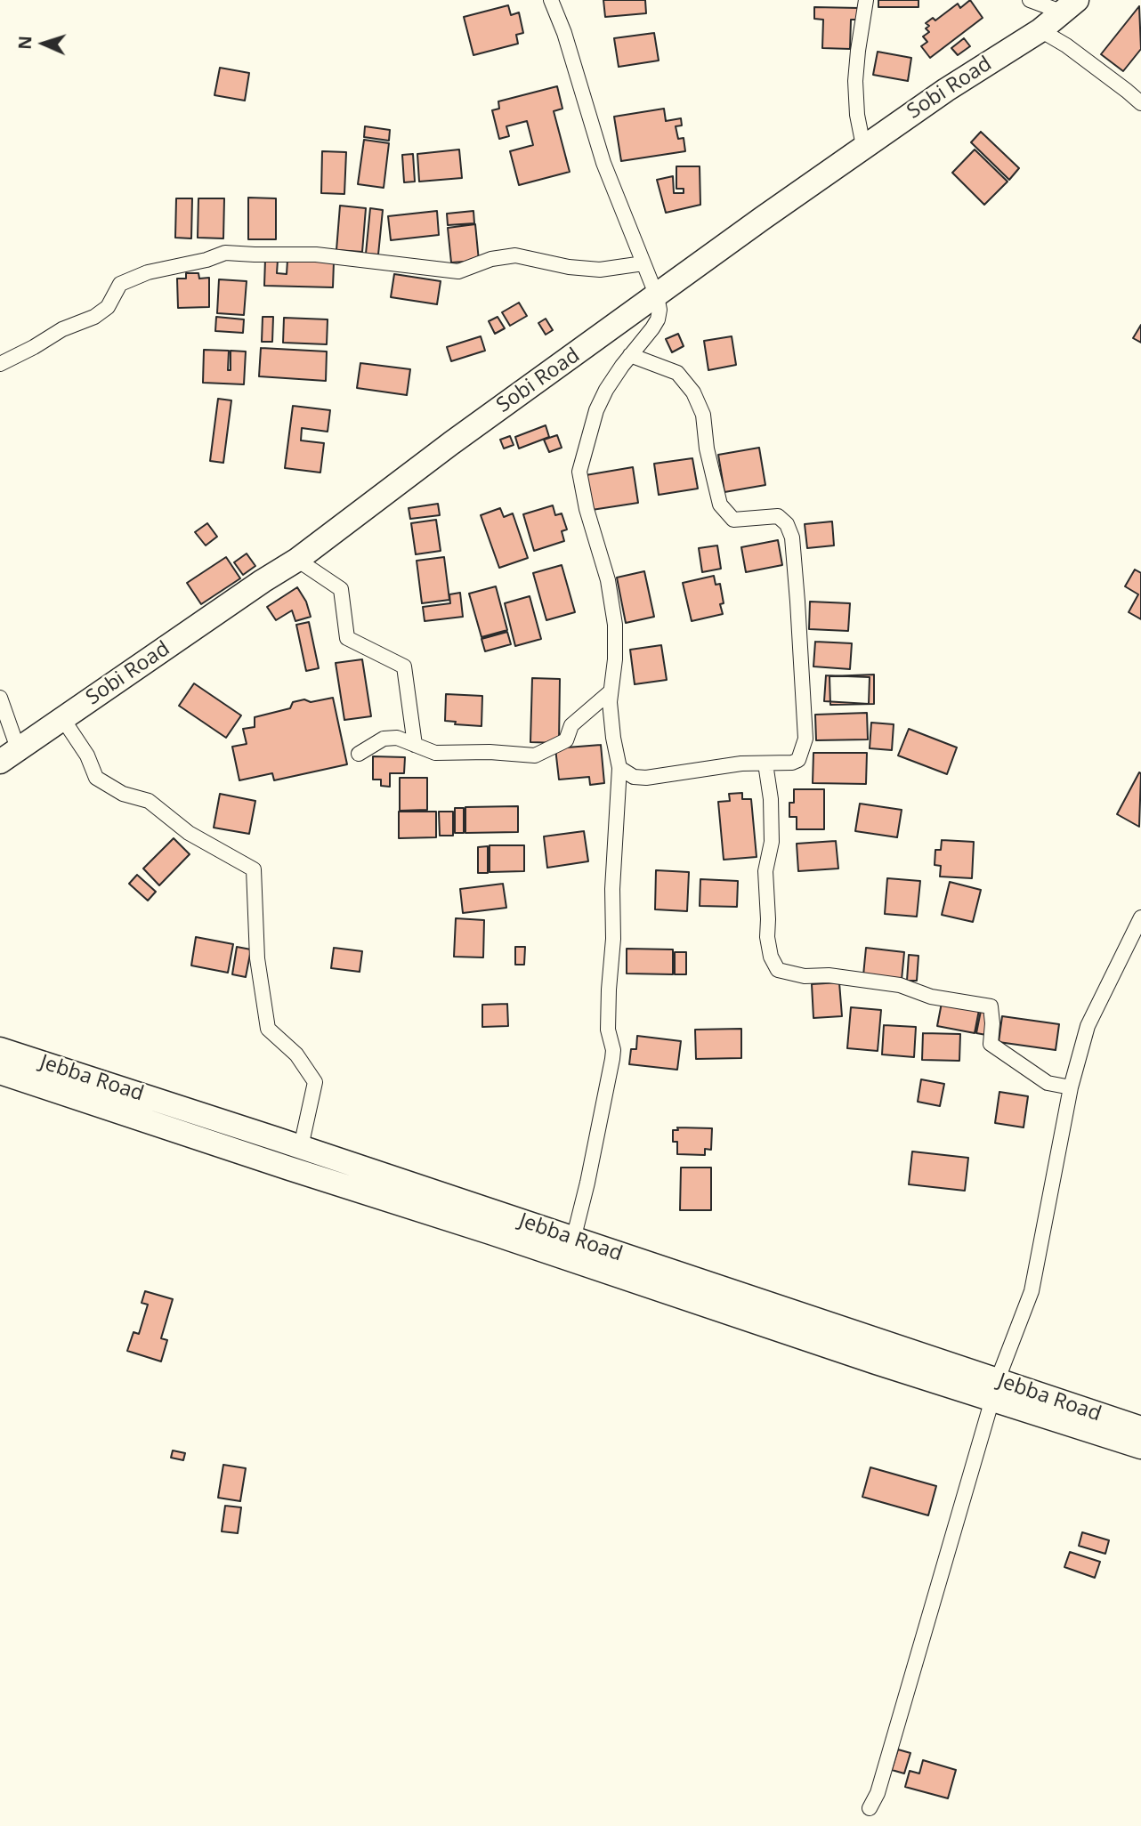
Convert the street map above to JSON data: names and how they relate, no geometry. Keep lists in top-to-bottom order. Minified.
{"streets":{"highway":["Sobi Road","Jebba Road"]},"north":"left"}
